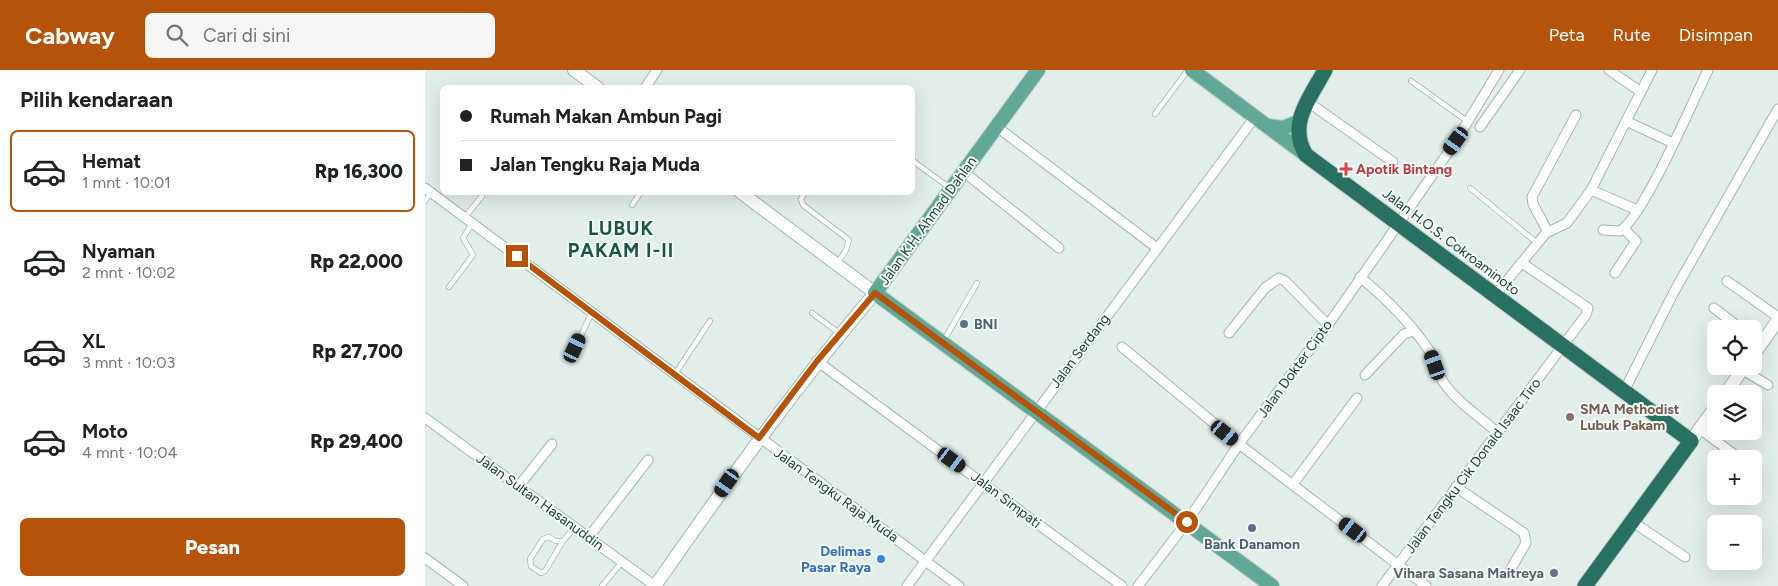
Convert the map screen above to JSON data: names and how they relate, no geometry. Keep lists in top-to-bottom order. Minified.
{"streets":{"highway":["Jalan H.O.S. Cokroaminoto"],"main road":["Jalan K.H. Ahmad Dahlan"],"street":["Jalan Serdang","Jalan Dokter Cipto","Jalan Tengku Cik Donald Isaac Tiro","Jalan Tengku Raja Muda","Jalan Simpati","Jalan Sultan Hasanuddin"]},"crossings":[["Jalan K.H. Ahmad Dahlan","Jalan Tengku Raja Muda"],["Jalan K.H. Ahmad Dahlan","Jalan Simpati"],["Jalan K.H. Ahmad Dahlan","Jalan Sultan Hasanuddin"],["Jalan H.O.S. Cokroaminoto","Jalan Serdang"],["Jalan H.O.S. Cokroaminoto","Jalan Dokter Cipto"],["Jalan H.O.S. Cokroaminoto","Jalan Tengku Cik Donald Isaac Tiro"],["Jalan Serdang","Jalan Tengku Raja Muda"],["Jalan Serdang","Jalan Simpati"]],"districts":["LUBUK PAKAM I-II"],"places":{"health":["Apotik Bintang"],"other":["BNI","SMA Methodist Lubuk Pakam","Bank Danamon","Delimas Pasar Raya","Vihara Sasana Maitreya"]},"page":{"header":"Cabway","search":"Cari di sini","nav":["Peta","Rute","Disimpan"],"heading":"Pilih kendaraan","banner":["Rumah Makan Ambun Pagi","Jalan Tengku Raja Muda"],"list":[{"name":"Hemat","note":"1 mnt · 10:01","value":"Rp 16,300"},{"name":"Nyaman","note":"2 mnt · 10:02","value":"Rp 22,000"},{"name":"XL","note":"3 mnt · 10:03","value":"Rp 27,700"},{"name":"Moto","note":"4 mnt · 10:04","value":"Rp 29,400"}],"map_buttons":["+","−"],"buttons":"Pesan"}}
